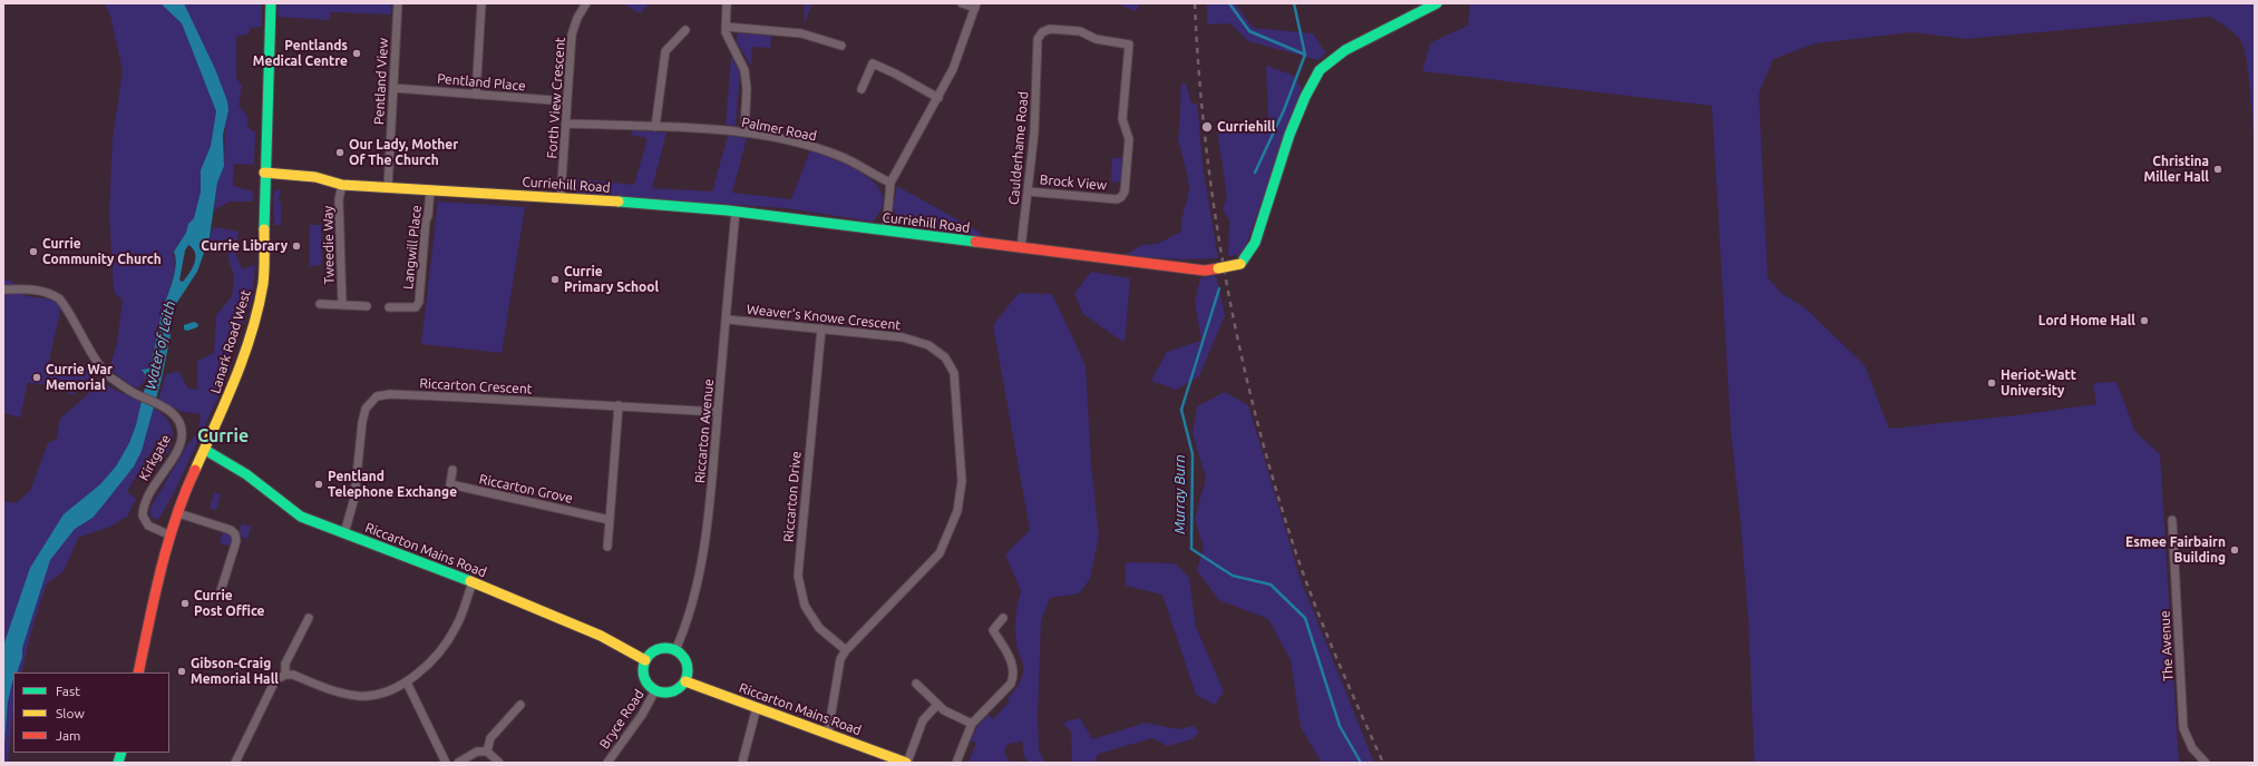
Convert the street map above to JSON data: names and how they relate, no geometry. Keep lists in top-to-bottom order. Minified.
{"streets":{"street":["Pentland View","Pentland Place","Forth View Crescent","Palmer Road","Caulderhame Road","Brock View","Curriehill Road","Tweedie Way","Langwill Place","Weaver's Knowe Crescent","Lanark Road West","Riccarton Crescent","Riccarton Avenue","Kirkgate","Riccarton Grove","Riccarton Drive","Riccarton Mains Road","The Avenue","Bryce Road"]},"crossings":[["Pentland View","Pentland Place"],["Pentland View","Curriehill Road"],["Pentland Place","Forth View Crescent"],["Forth View Crescent","Palmer Road"],["Forth View Crescent","Curriehill Road"],["Caulderhame Road","Brock View"],["Caulderhame Road","Curriehill Road"],["Curriehill Road","Tweedie Way"],["Curriehill Road","Langwill Place"],["Curriehill Road","Lanark Road West"],["Curriehill Road","Riccarton Avenue"],["Weaver's Knowe Crescent","Riccarton Avenue"],["Weaver's Knowe Crescent","Riccarton Drive"],["Weaver's Knowe Crescent","Riccarton Mains Road"],["Lanark Road West","Kirkgate"],["Lanark Road West","Riccarton Mains Road"],["Riccarton Crescent","Riccarton Avenue"],["Riccarton Crescent","Riccarton Mains Road"],["Riccarton Avenue","Riccarton Mains Road"],["Riccarton Avenue","Bryce Road"],["Riccarton Mains Road","Bryce Road"]],"districts":["Currie"],"water":["Water of Leith","Murray Burn"],"places":["Pentlands Medical Centre","Curriehill","Our Lady, Mother Of The Church","Christina Miller Hall","Currie Library","Currie Community Church","Currie Primary School","Lord Home Hall","Currie War Memorial","Heriot-Watt University","Pentland Telephone Exchange","Esmee Fairbairn Building","Currie Post Office","Gibson-Craig Memorial Hall"],"legend":["Fast","Slow","Jam"]}
